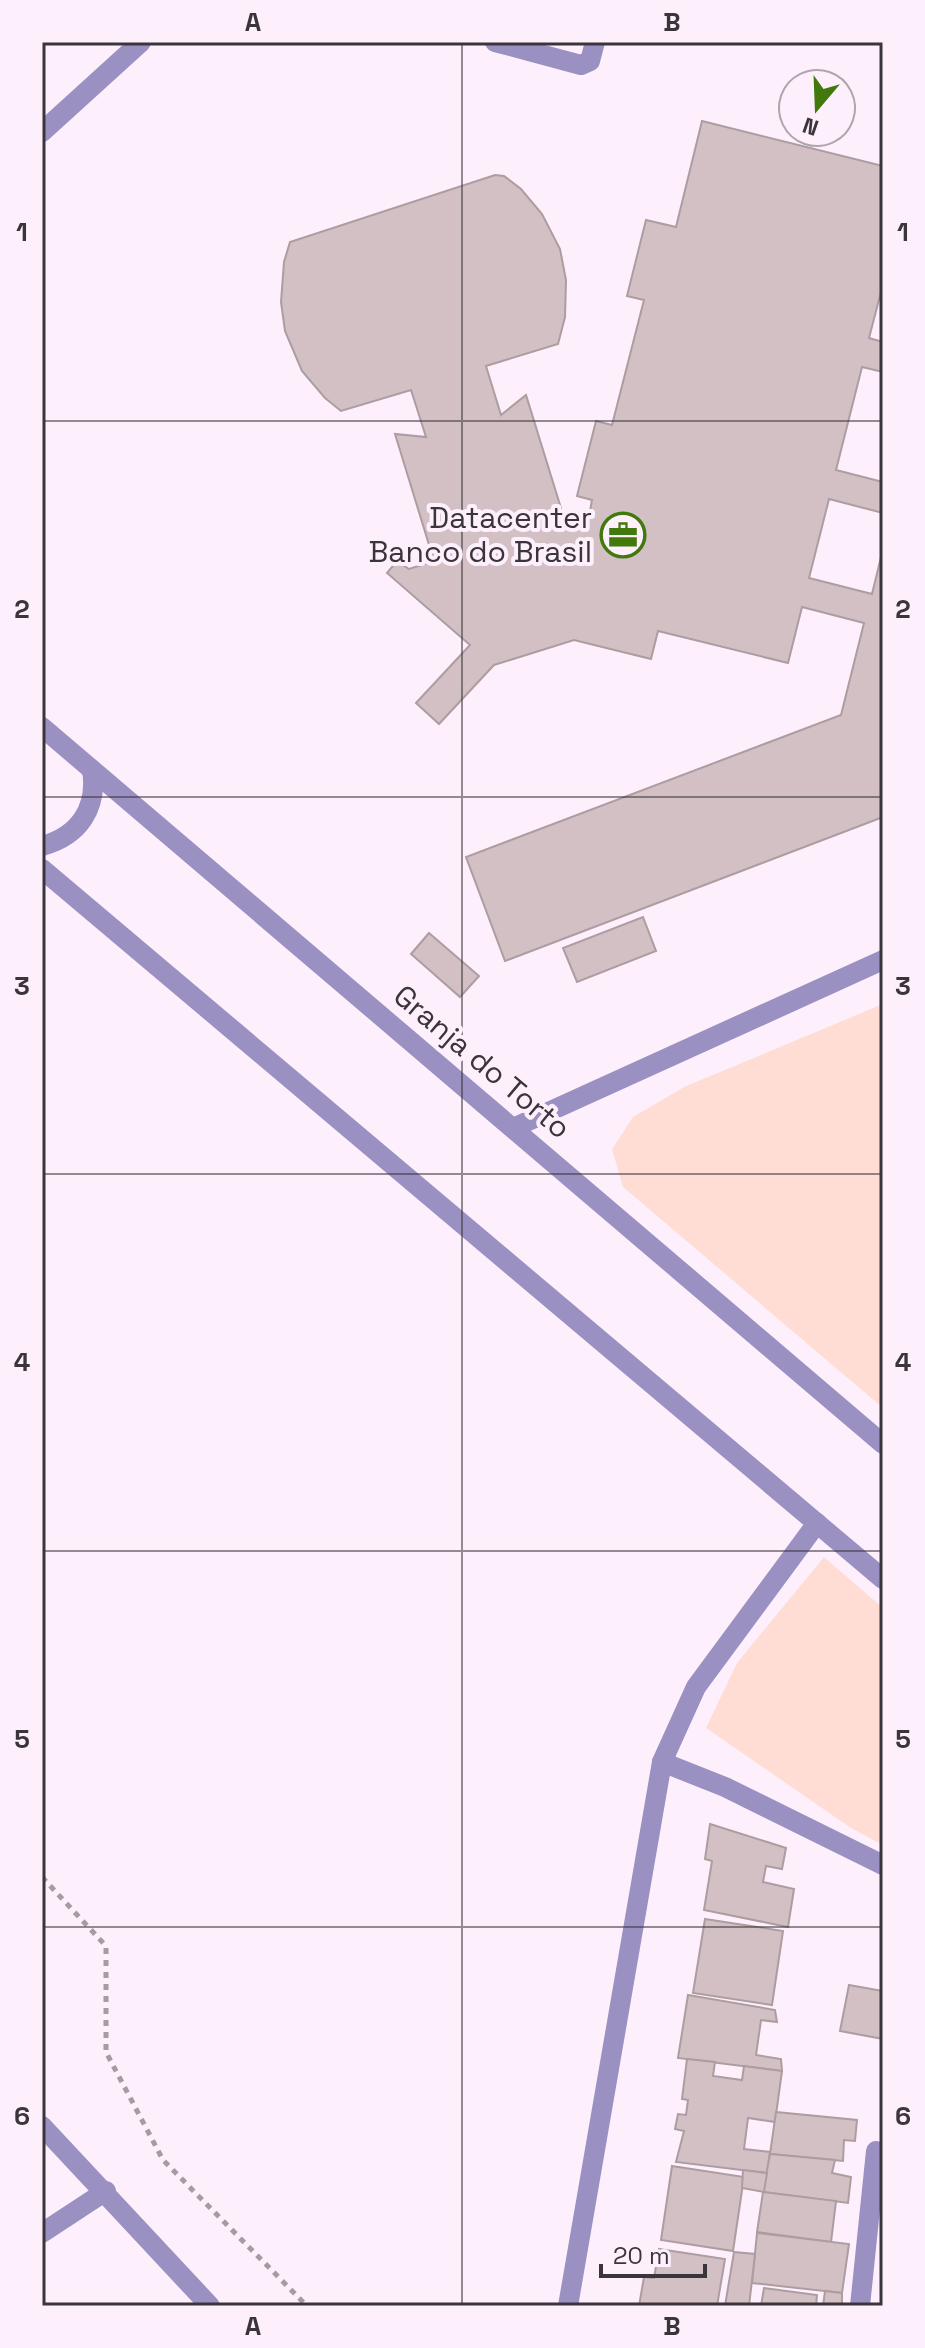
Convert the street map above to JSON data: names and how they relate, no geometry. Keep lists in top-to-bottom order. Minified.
{"streets":{"street":["Granja do Torto"]},"places":{"office":["Datacenter Banco do Brasil"]},"scale_bar":"20 m","north":"bottom","grid":{"columns":["A","B"],"rows":["1","2","3","4","5","6"]}}
